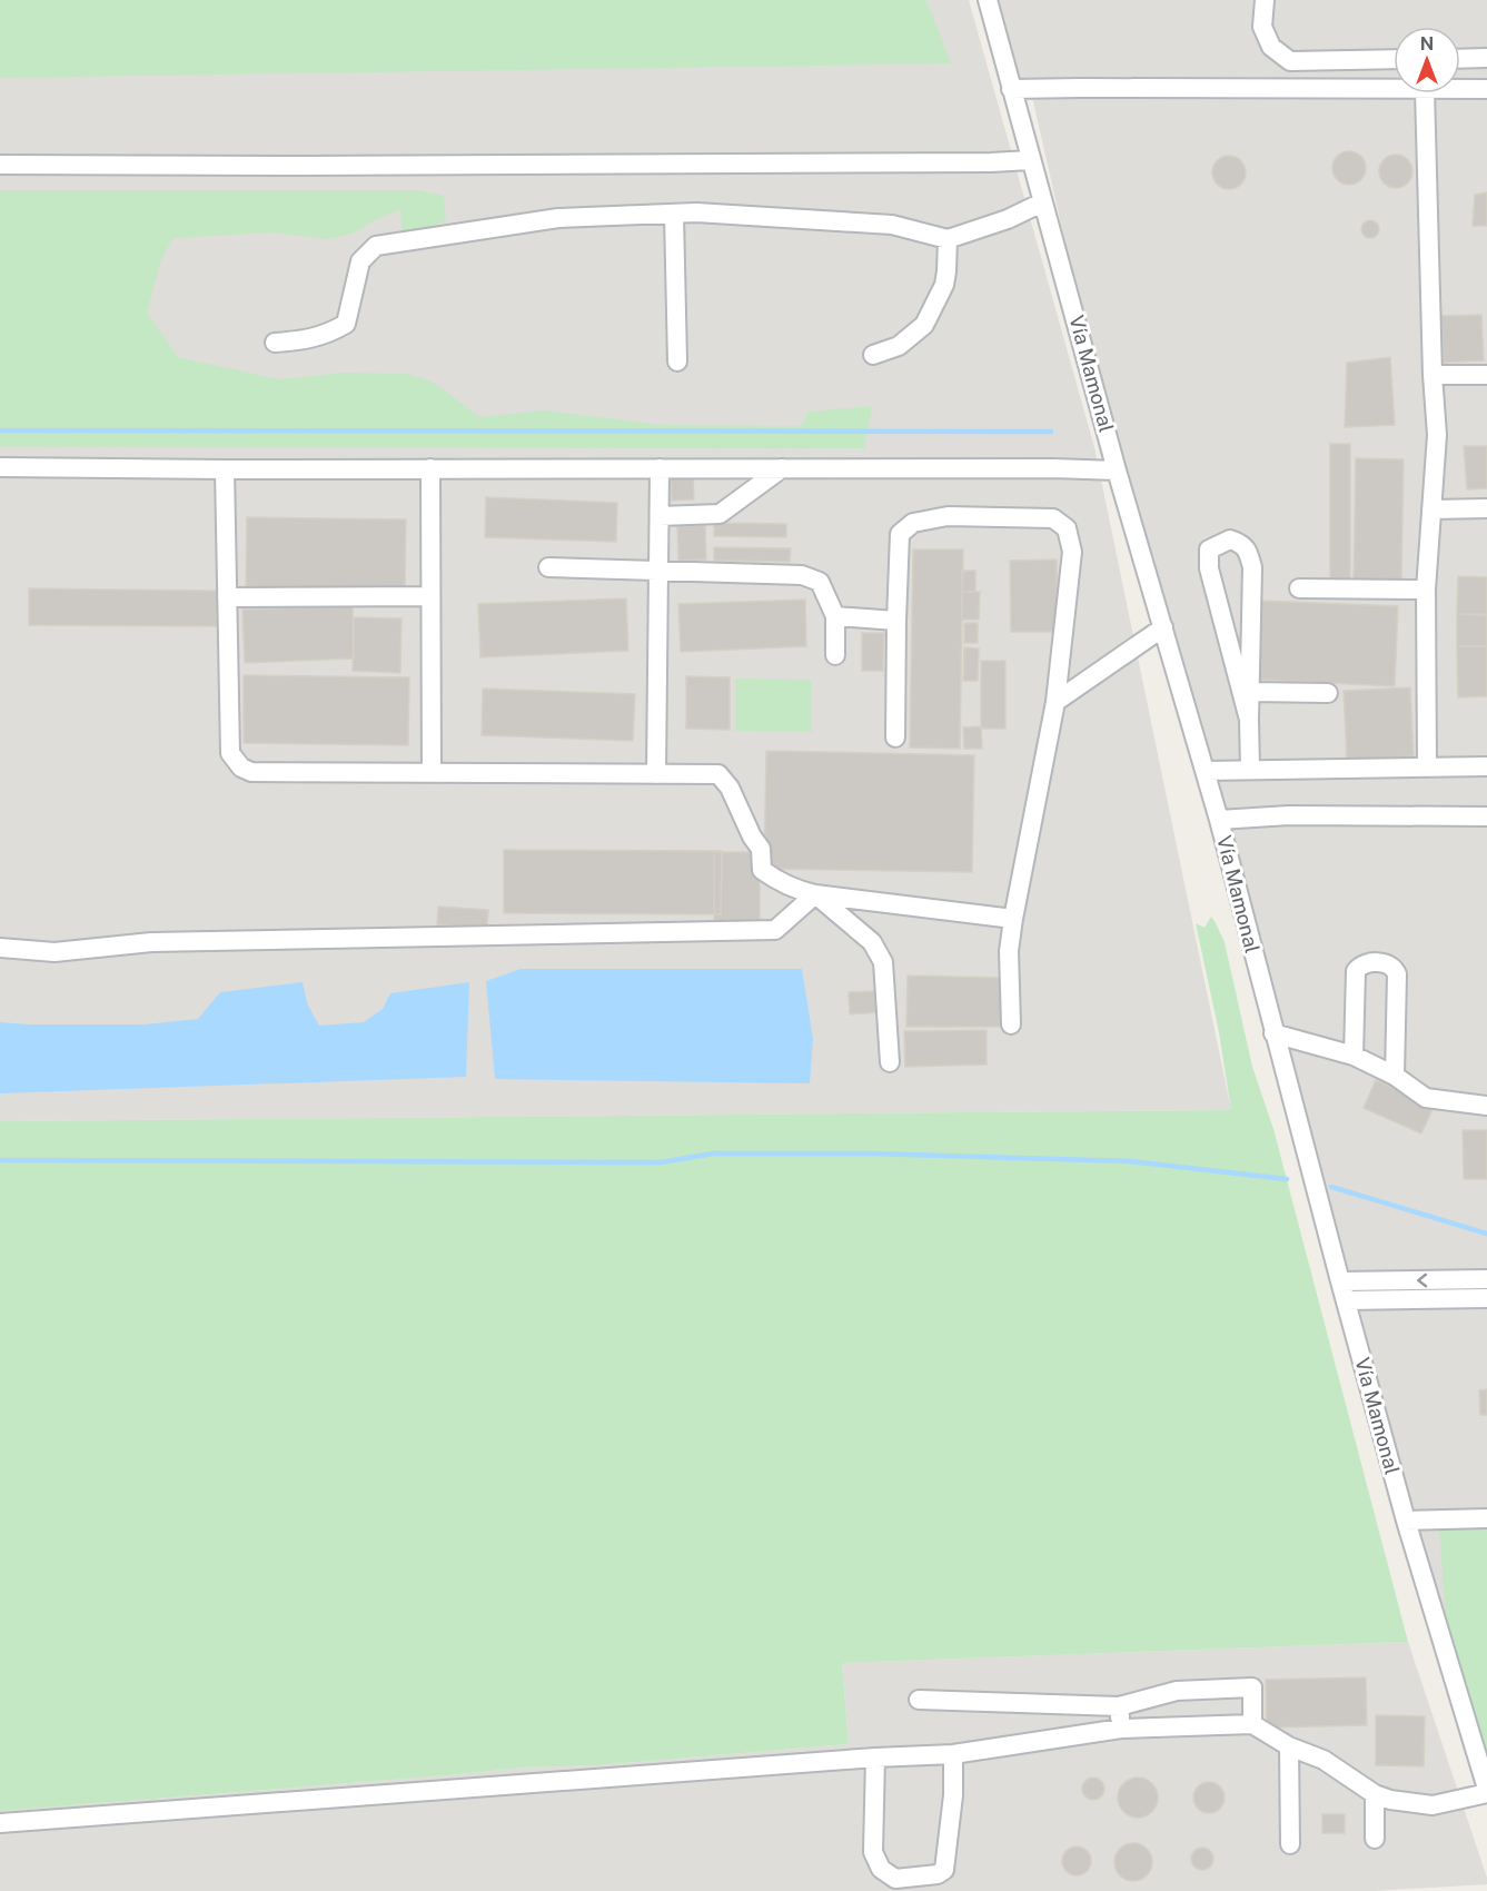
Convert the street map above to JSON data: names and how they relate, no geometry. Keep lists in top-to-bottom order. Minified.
{"streets":{"street":["Vía Mamonal"]},"north":"top"}
